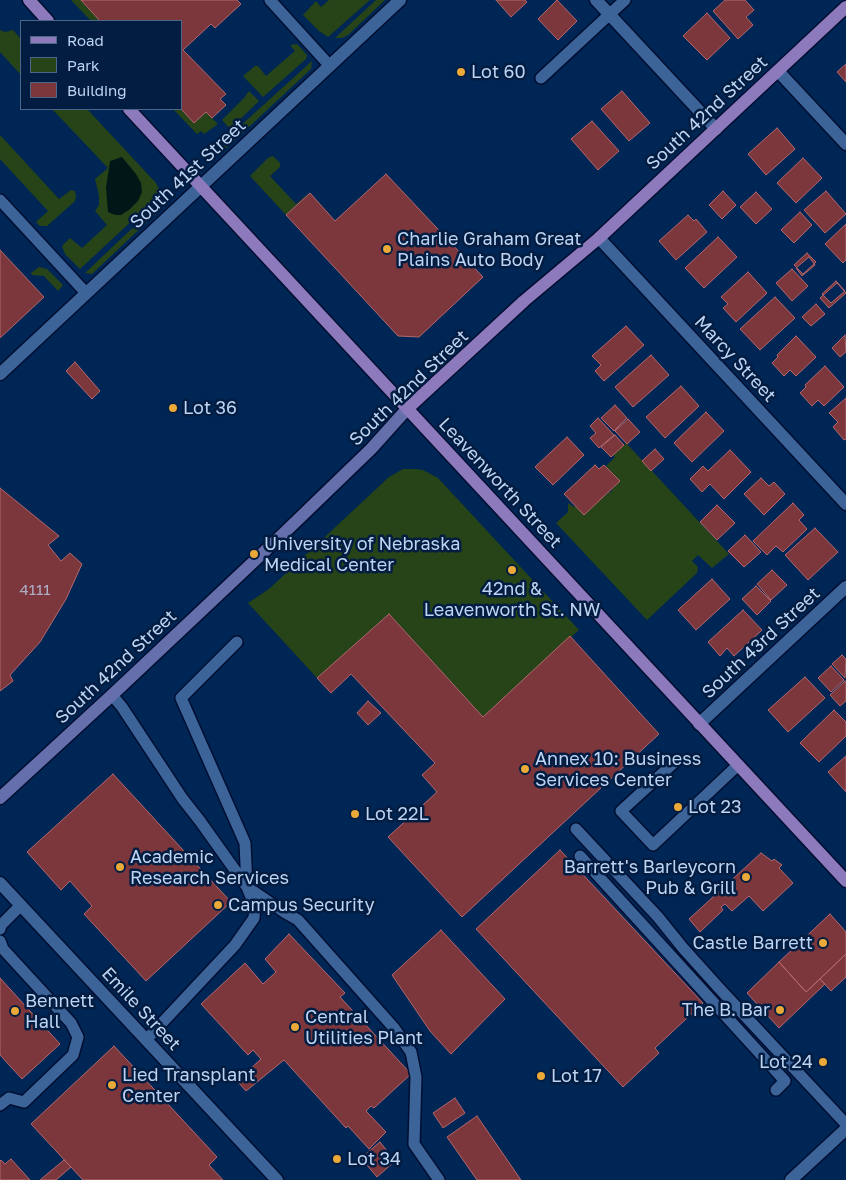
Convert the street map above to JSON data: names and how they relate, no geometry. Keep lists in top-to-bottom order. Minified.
{"streets":{"main road":["South 42nd Street","Leavenworth Street"],"street":["South 41st Street","Marcy Street","South 43rd Street","Emile Street"]},"crossings":[["South 42nd Street","Marcy Street"],["South 42nd Street","Leavenworth Street"],["South 41st Street","Leavenworth Street"],["Leavenworth Street","South 43rd Street"]],"places":["Lot 60","Charlie Graham Great Plains Auto Body","Lot 36","University of Nebraska Medical Center","42nd & Leavenworth St. NW","Annex 10: Business Services Center","Lot 23","Lot 22L","Academic Research Services","Barrett's Barleycorn Pub & Grill","Campus Security","Castle Barrett","The B. Bar","Bennett Hall","Central Utilities Plant","Lot 24","Lot 17","Lied Transplant Center","Lot 34"],"house_numbers":["4111"],"legend":["Road","Park","Building"]}
